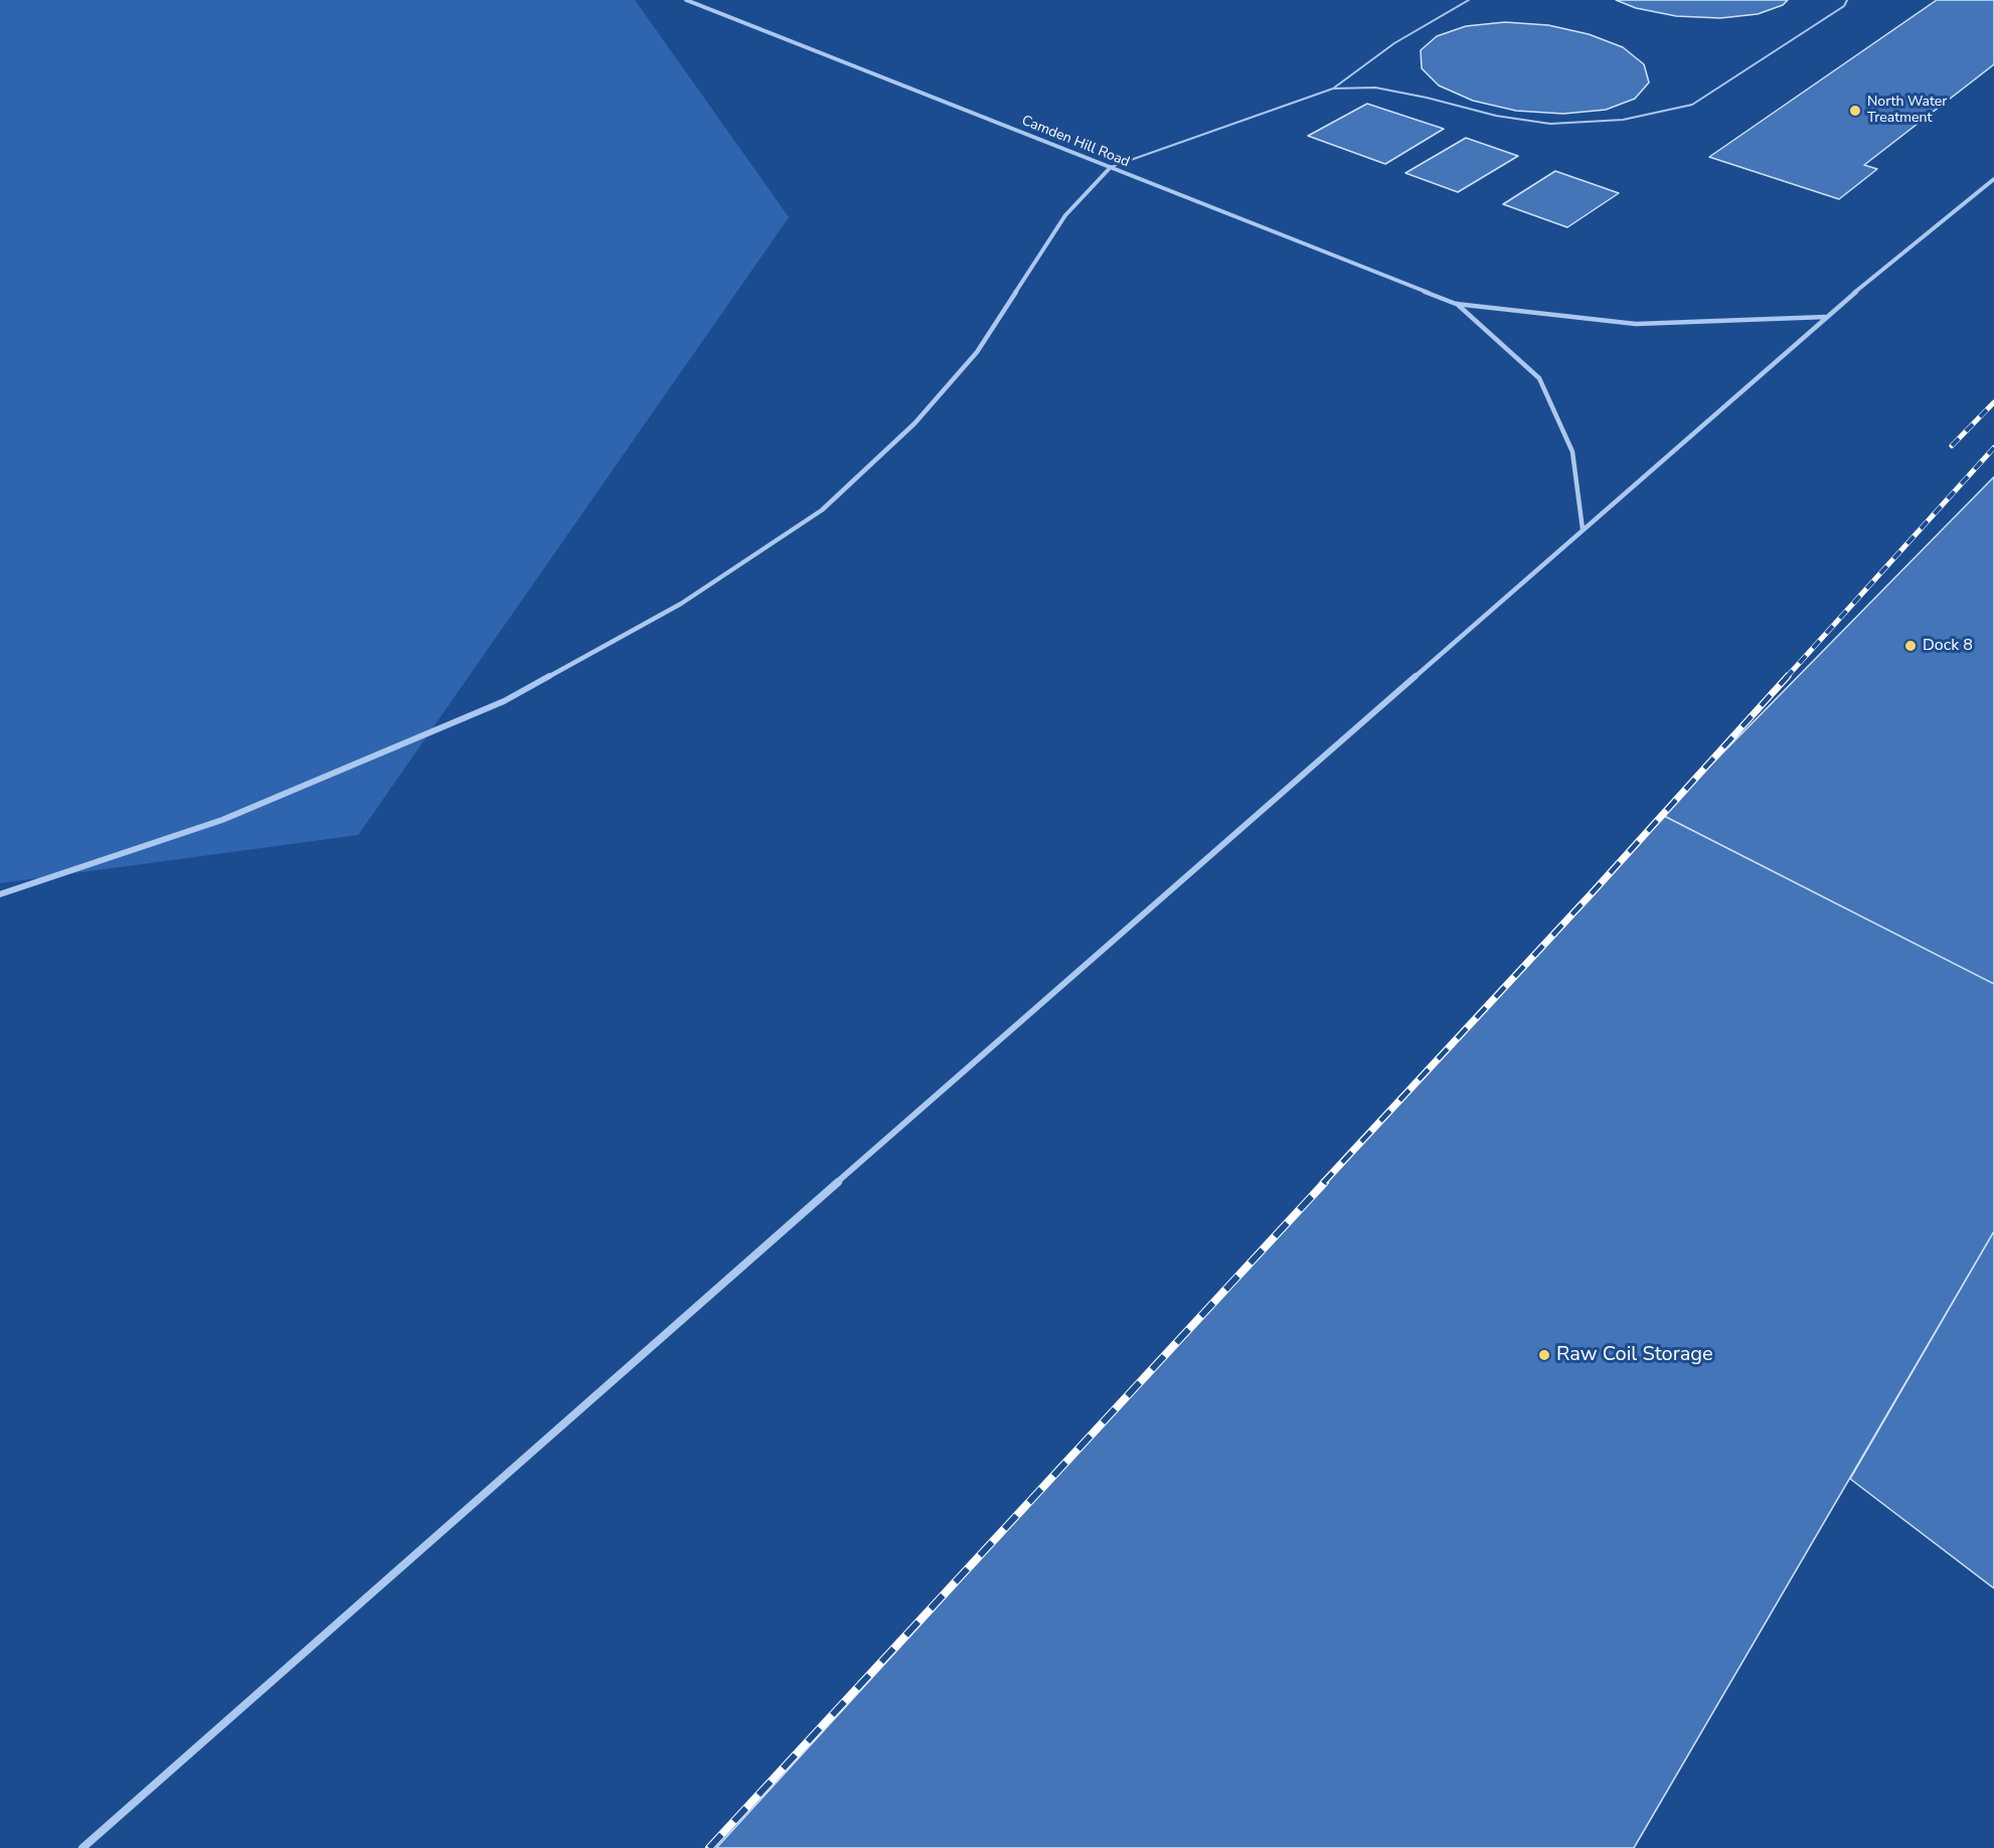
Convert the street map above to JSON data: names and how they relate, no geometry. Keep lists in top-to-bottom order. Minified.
{"streets":{"street":["Camden Hill Road"]},"places":["North Water Treatment","Dock 8","Raw Coil Storage"]}
